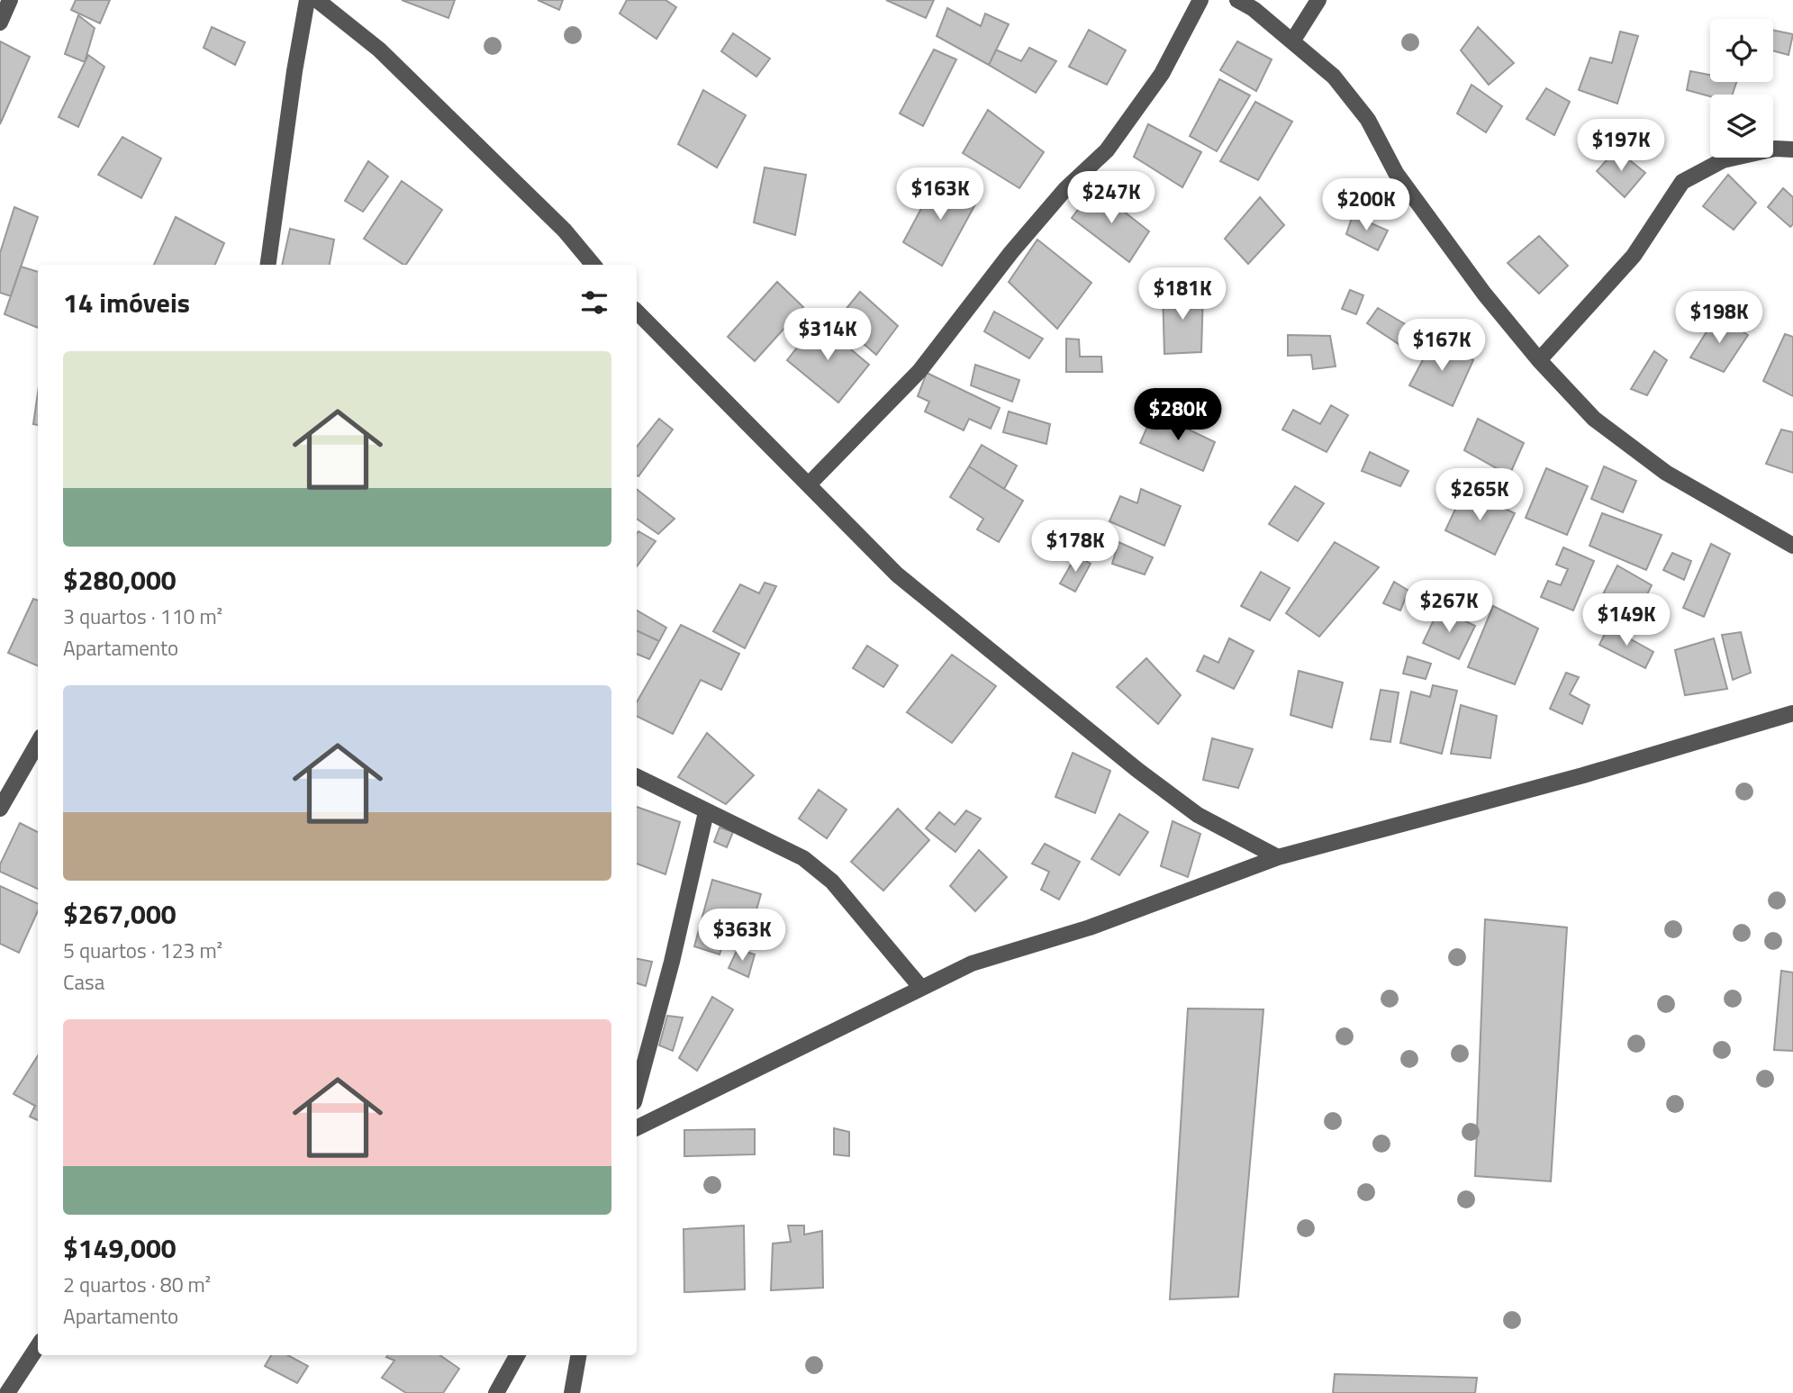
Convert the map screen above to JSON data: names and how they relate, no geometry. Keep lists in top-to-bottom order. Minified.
{"page":{"price":["$197K","$163K","$247K","$200K","$181K","$198K","$314K","$167K","$280K","$265K","$178K","$267K","$149K","$363K"],"heading":"14 imóveis","list":[{"name":"$280,000","note":"3 quartos · 110 m² · Apartamento"},{"name":"$267,000","note":"5 quartos · 123 m² · Casa"},{"name":"$149,000","note":"2 quartos · 80 m² · Apartamento"}]}}
